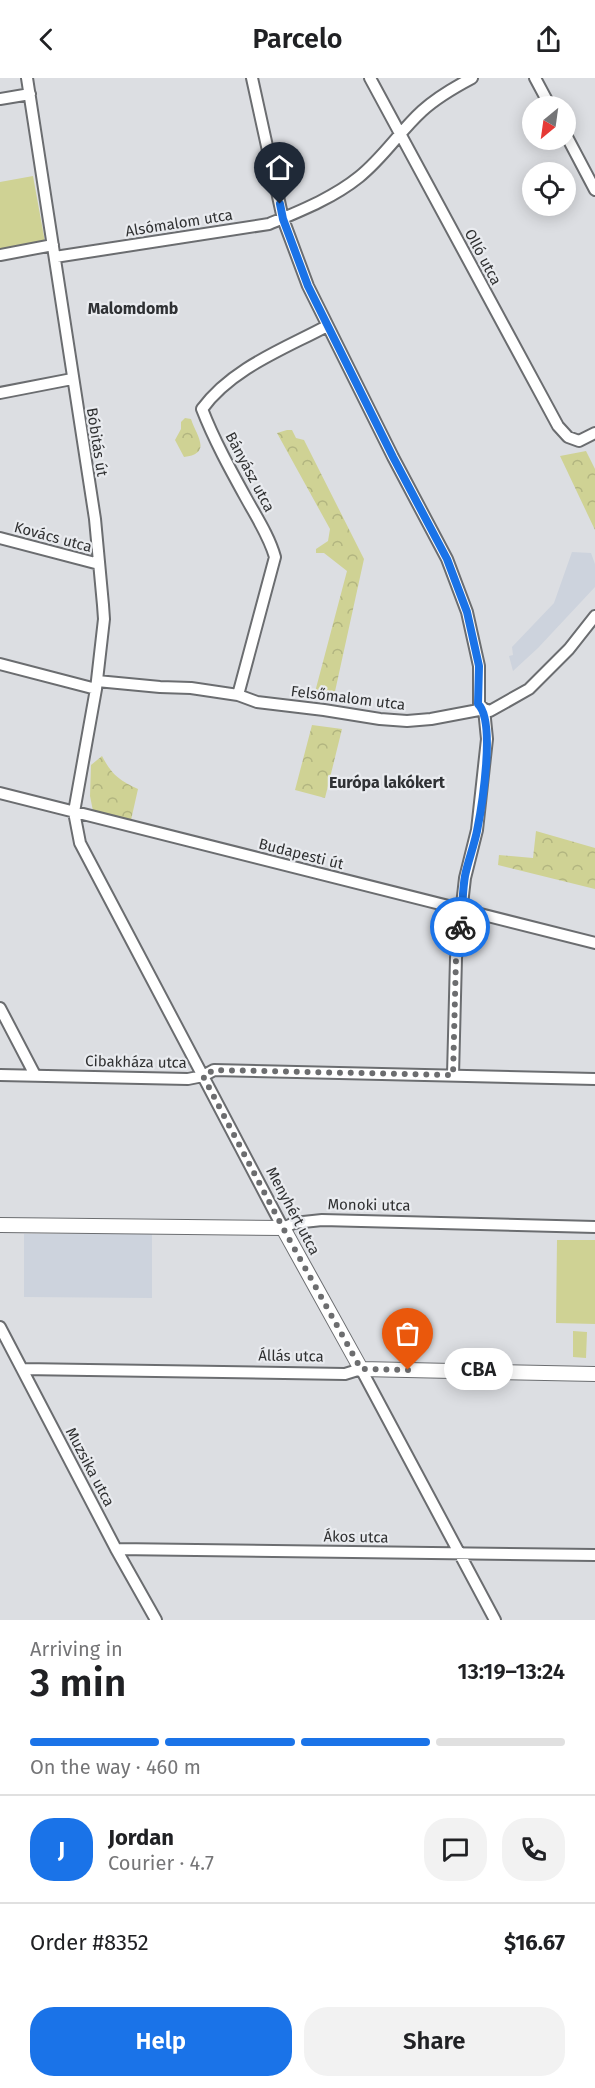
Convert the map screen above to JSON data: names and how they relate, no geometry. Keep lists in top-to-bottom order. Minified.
{"streets":{"street":["Alsómalom utca","Olló utca","Bóbitás út","Bányász utca","Kovács utca","Felsőmalom utca","Budapesti út","Cibakháza utca","Monoki utca","Menyhért utca","Állás utca","Muzsika utca","Ákos utca"]},"crossings":[["Alsómalom utca","Olló utca"],["Alsómalom utca","Bóbitás út"],["Bóbitás út","Kovács utca"],["Bóbitás út","Felsőmalom utca"],["Bóbitás út","Budapesti út"],["Bóbitás út","Menyhért utca"],["Bányász utca","Felsőmalom utca"],["Budapesti út","Menyhért utca"],["Cibakháza utca","Menyhért utca"],["Monoki utca","Menyhért utca"],["Menyhért utca","Állás utca"],["Menyhért utca","Ákos utca"],["Állás utca","Muzsika utca"],["Muzsika utca","Ákos utca"]],"districts":["Malomdomb","Európa lakókert"],"places":["CBA"],"north":"bottom left","page":{"header":"Parcelo","bubble":"CBA","heading":["3 min","Arriving in","13:19–13:24"],"panel":["Jordan","Courier · 4.7","Order #8352","$16.67"],"bar":"On the way · 460 m","round":"J","buttons":["Help","Share"]}}
